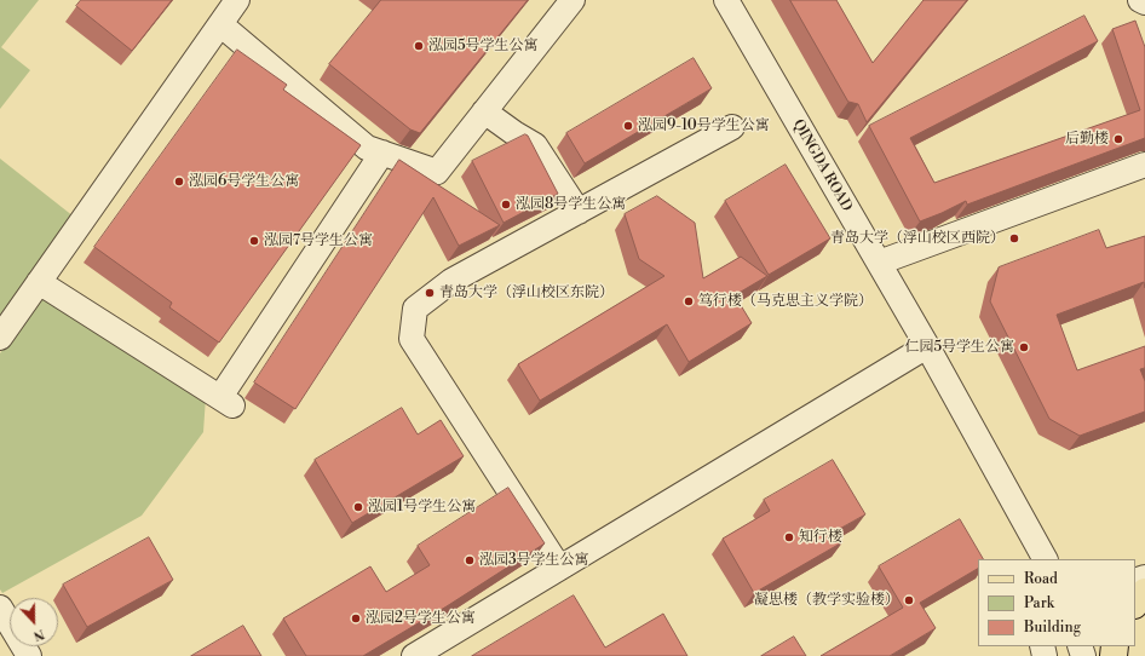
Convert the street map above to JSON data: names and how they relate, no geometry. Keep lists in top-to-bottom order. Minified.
{"streets":{"street":["QINGDA ROAD"]},"places":["泓园5号学生公寓","泓园9-10号学生公寓","后勤楼","泓园6号学生公寓","泓园8号学生公寓","青岛大学（浮山校区西院）","泓园7号学生公寓","青岛大学（浮山校区东院）","笃行楼（马克思主义学院）","仁园5号学生公寓","泓园1号学生公寓","知行楼","泓园3号学生公寓","凝思楼（教学实验楼）","泓园2号学生公寓"],"legend":["Road","Park","Building"],"north":"bottom"}
